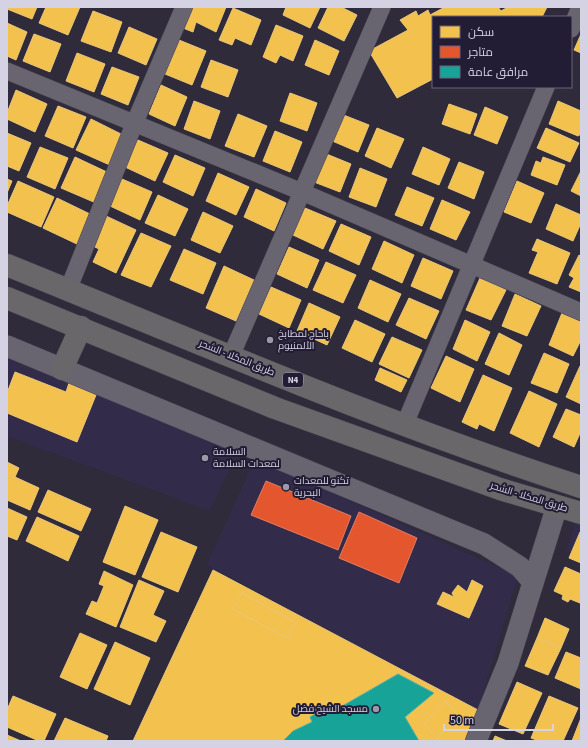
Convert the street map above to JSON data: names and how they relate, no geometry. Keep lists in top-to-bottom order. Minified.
{"streets":{"highway":["طريق المكلا - الشحر","N4"]},"places":["باحاج لمطابخ الألمنيوم","السلامة لمعدات السلامة","تكنو للمعدات البحرية","مسجد الشيخ فضل"],"legend":["سكن","متاجر","مرافق عامة"],"scale_bar":"50 m"}
